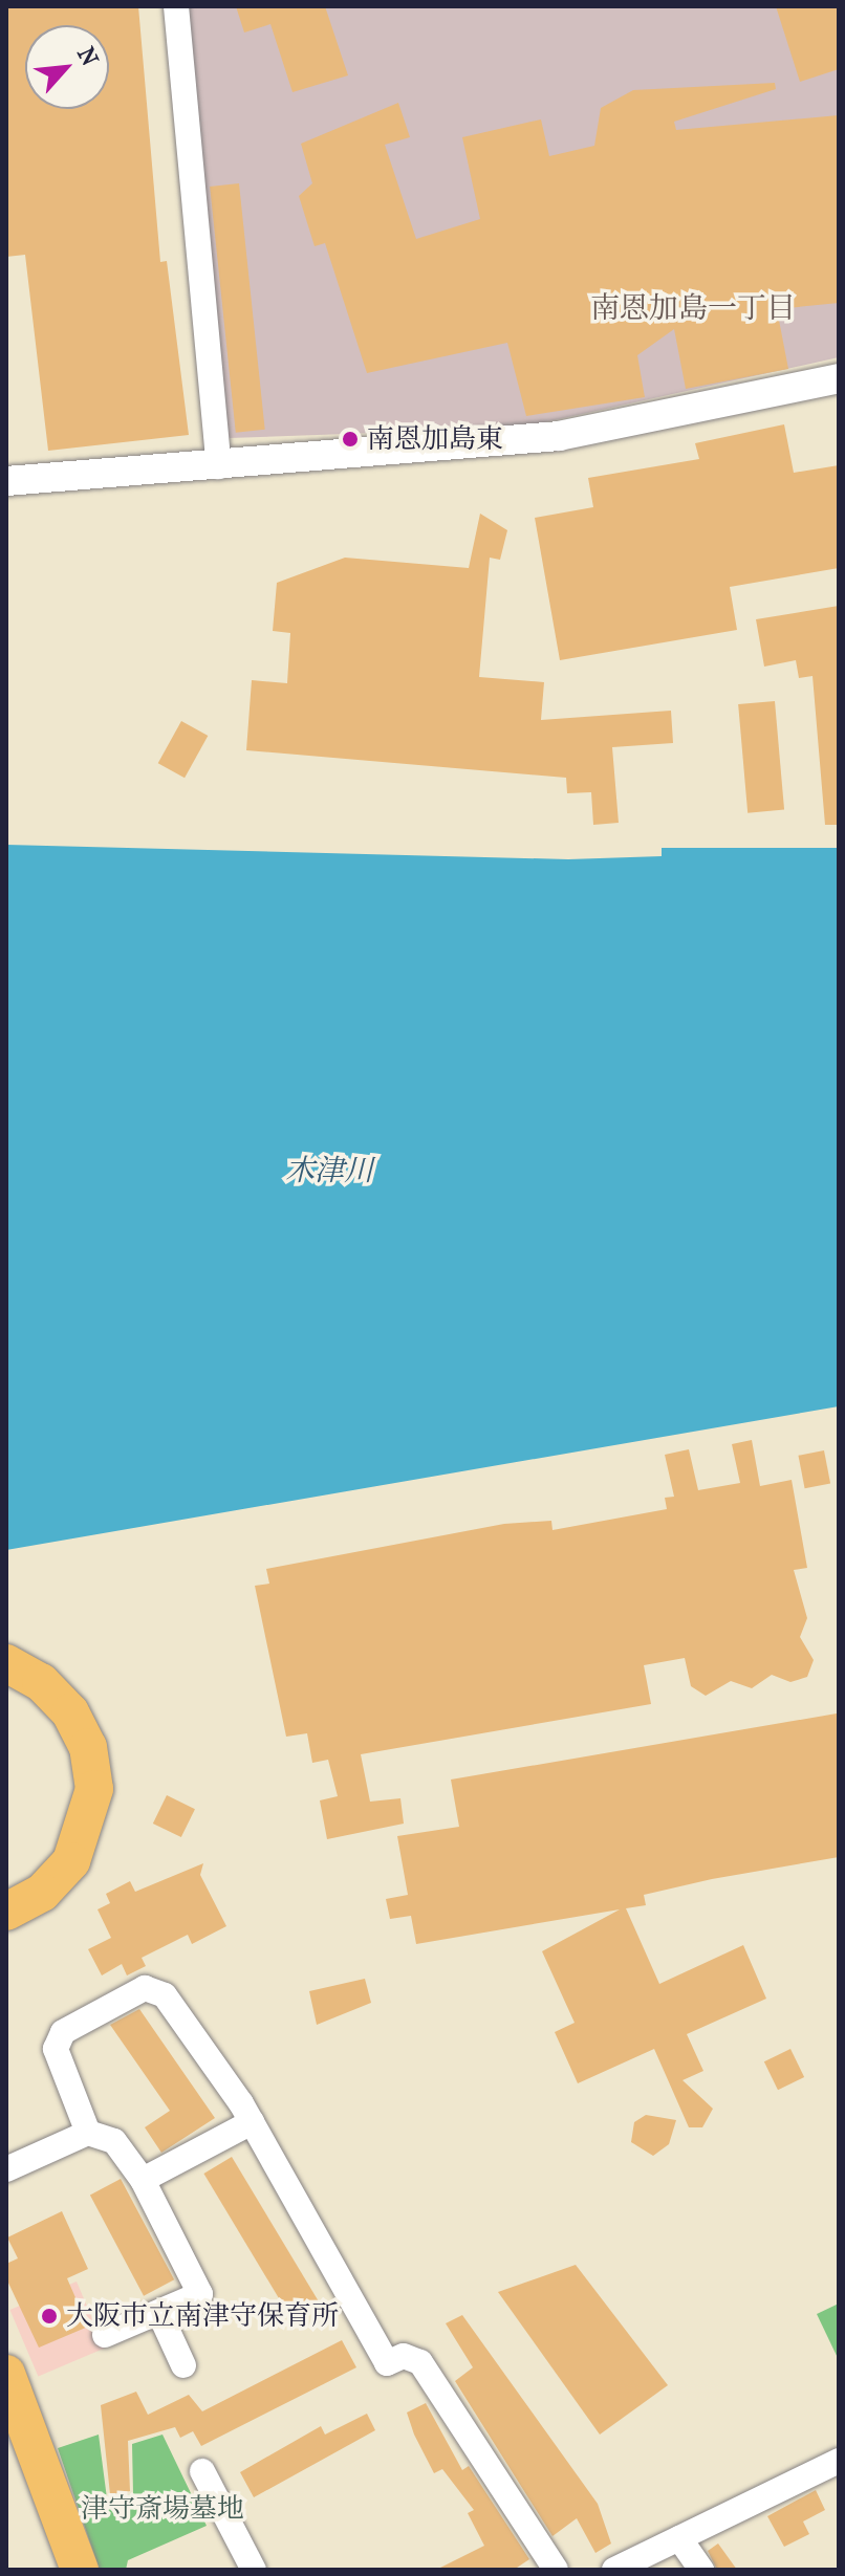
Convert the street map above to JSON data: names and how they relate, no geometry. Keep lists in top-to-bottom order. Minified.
{"districts":["南恩加島一丁目"],"water":["木津川"],"parks":["津守斎場墓地"],"places":["南恩加島東","大阪市立南津守保育所"],"north":"top right"}
